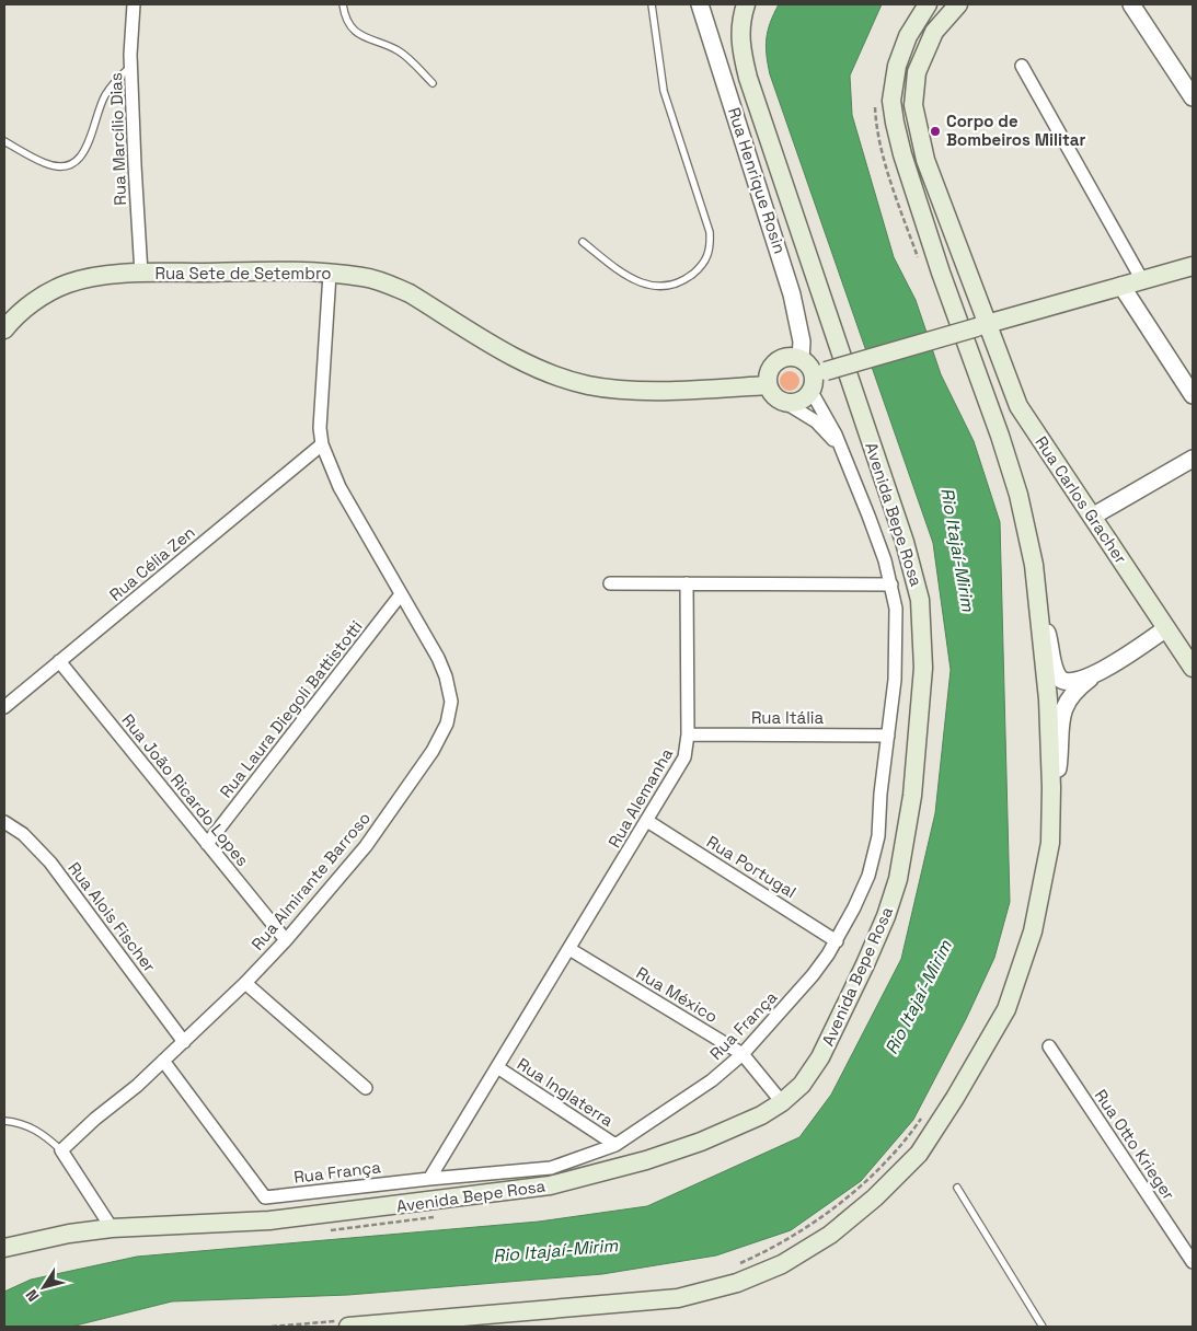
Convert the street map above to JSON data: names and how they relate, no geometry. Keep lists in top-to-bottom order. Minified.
{"streets":{"main road":["Rua Sete de Setembro","Rua Carlos Gracher","Avenida Bepe Rosa"],"street":["Rua Marcílio Dias","Rua Henrique Rosin","Rua Célia Zen","Rua Laura Diegoli Battistotti","Rua Itália","Rua João Ricardo Lopes","Rua Alemanha","Rua Portugal","Rua Almirante Barroso","Rua Alois Fischer","Rua México","Rua França","Rua Inglaterra","Rua Otto Krieger"]},"crossings":[["Rua Marcílio Dias","Rua Sete de Setembro"],["Rua Henrique Rosin","Rua Sete de Setembro"],["Rua Henrique Rosin","Rua França"],["Rua Sete de Setembro","Rua Almirante Barroso"],["Rua Sete de Setembro","Rua França"],["Avenida Bepe Rosa","Rua México"],["Rua Célia Zen","Rua João Ricardo Lopes"],["Rua Célia Zen","Rua Almirante Barroso"],["Rua Laura Diegoli Battistotti","Rua João Ricardo Lopes"],["Rua Laura Diegoli Battistotti","Rua Almirante Barroso"],["Rua Itália","Rua Alemanha"],["Rua Itália","Rua França"],["Rua João Ricardo Lopes","Rua Almirante Barroso"],["Rua Alemanha","Rua Portugal"],["Rua Alemanha","Rua México"],["Rua Alemanha","Rua França"],["Rua Alemanha","Rua Inglaterra"],["Rua Portugal","Rua França"],["Rua Almirante Barroso","Rua Alois Fischer"],["Rua Almirante Barroso","Rua França"],["Rua México","Rua França"],["Rua França","Rua Inglaterra"]],"water":["Rio Itajaí-Mirim"],"places":["Corpo de Bombeiros Militar"],"north":"bottom left"}
